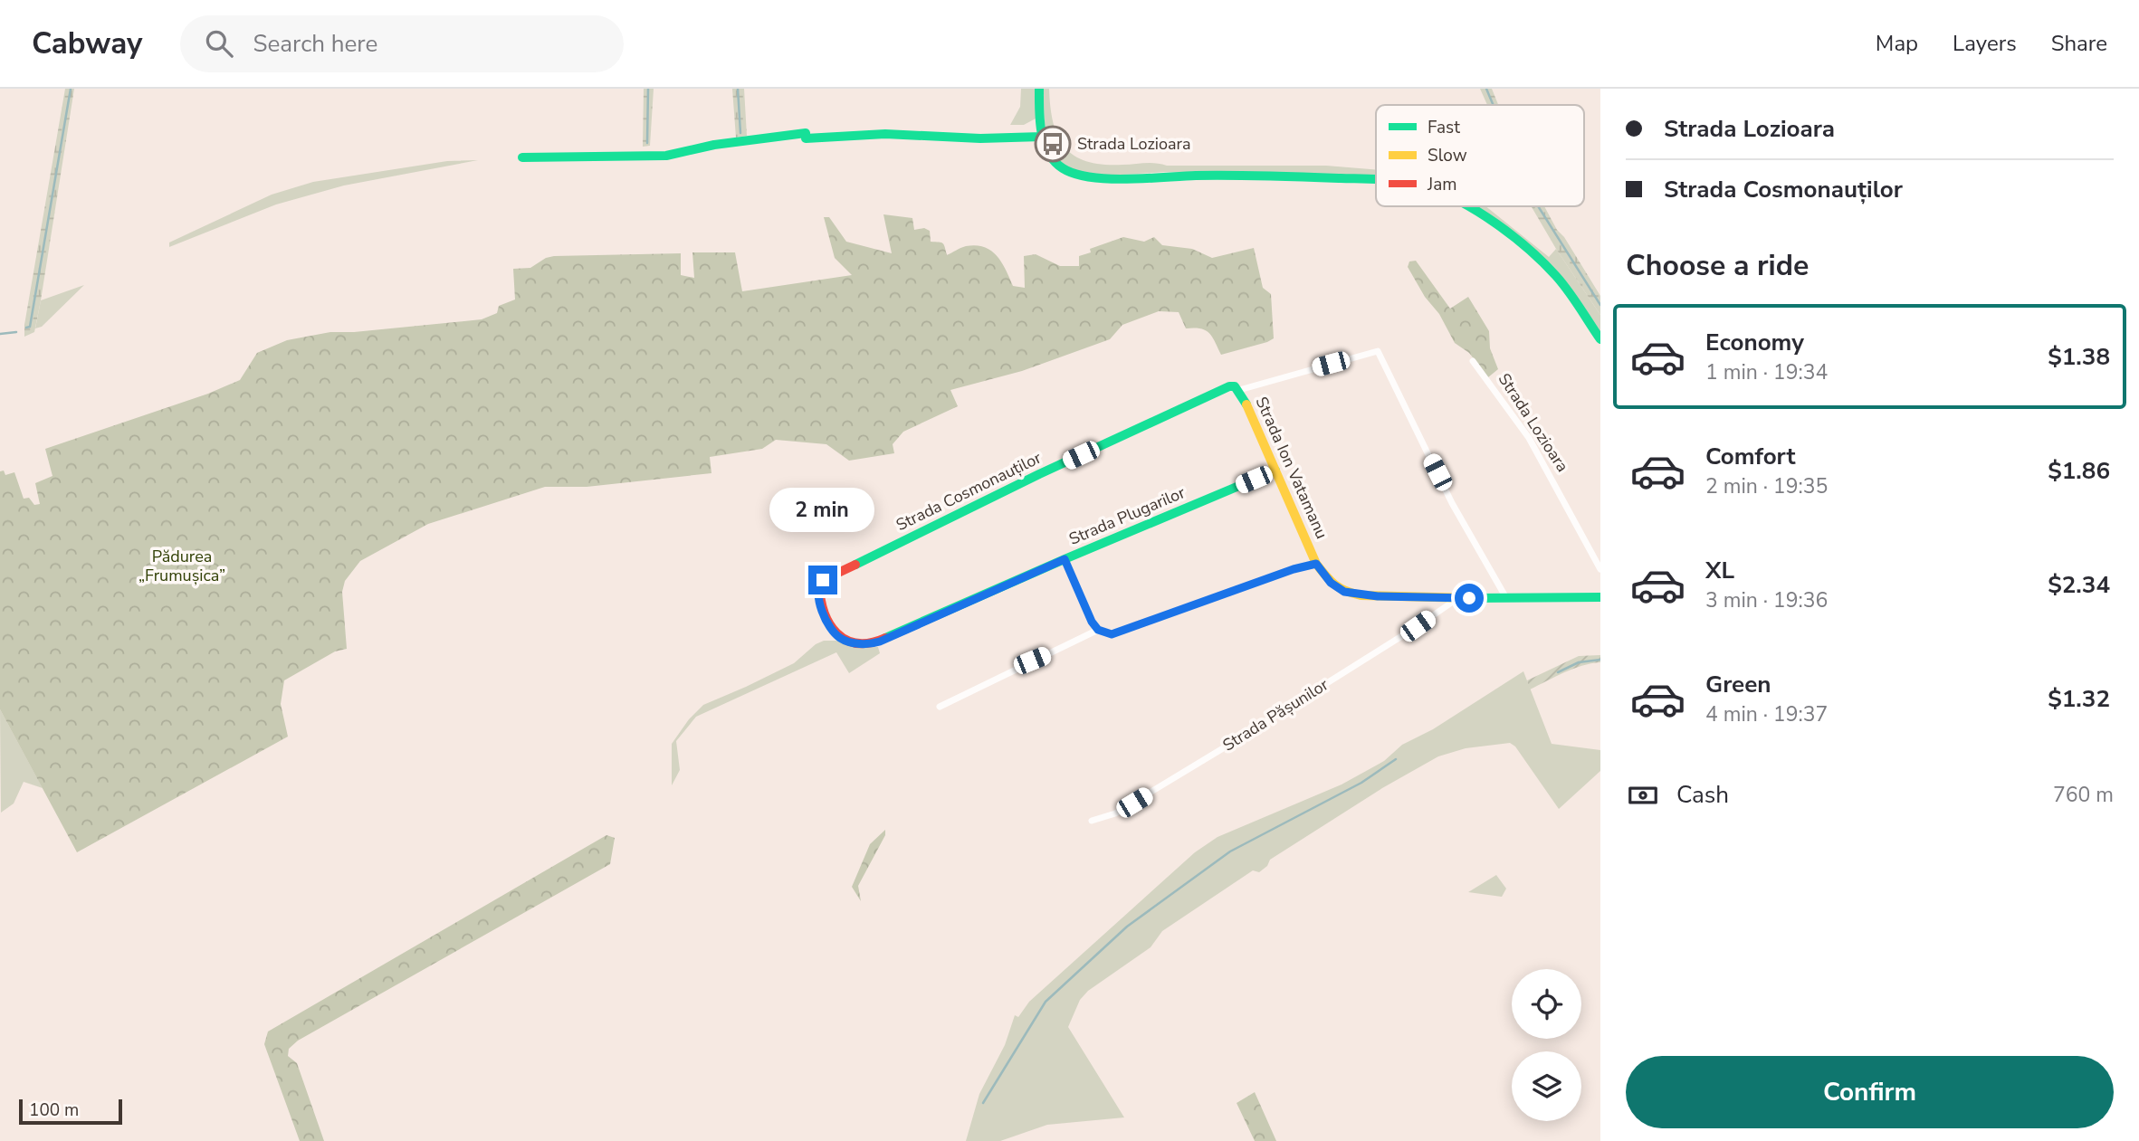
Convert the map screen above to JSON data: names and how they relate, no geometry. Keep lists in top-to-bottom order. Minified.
{"streets":{"street":["Strada Lozioara","Strada Ion Vatamanu","Strada Cosmonauților","Strada Plugarilor","Strada Pășunilor"]},"crossings":[["Strada Ion Vatamanu","Strada Cosmonauților"],["Strada Ion Vatamanu","Strada Plugarilor"],["Strada Cosmonauților","Strada Plugarilor"]],"parks":["Pădurea „Frumușica”"],"places":{"bus stop":["Strada Lozioara"]},"legend":["Fast","Slow","Jam"],"scale_bar":"100 m","page":{"header":"Cabway","search":"Search here","nav":["Map","Layers","Share"],"banner":["Strada Lozioara","Strada Cosmonauților"],"heading":"Choose a ride","list":[{"name":"Economy","note":"1 min · 19:34","value":"$1.38"},{"name":"Comfort","note":"2 min · 19:35","value":"$1.86"},{"name":"XL","note":"3 min · 19:36","value":"$2.34"},{"name":"Green","note":"4 min · 19:37","value":"$1.32"}],"bubble":"2 min","pay":["Cash","760 m"],"buttons":"Confirm","scale":"100 m"}}
